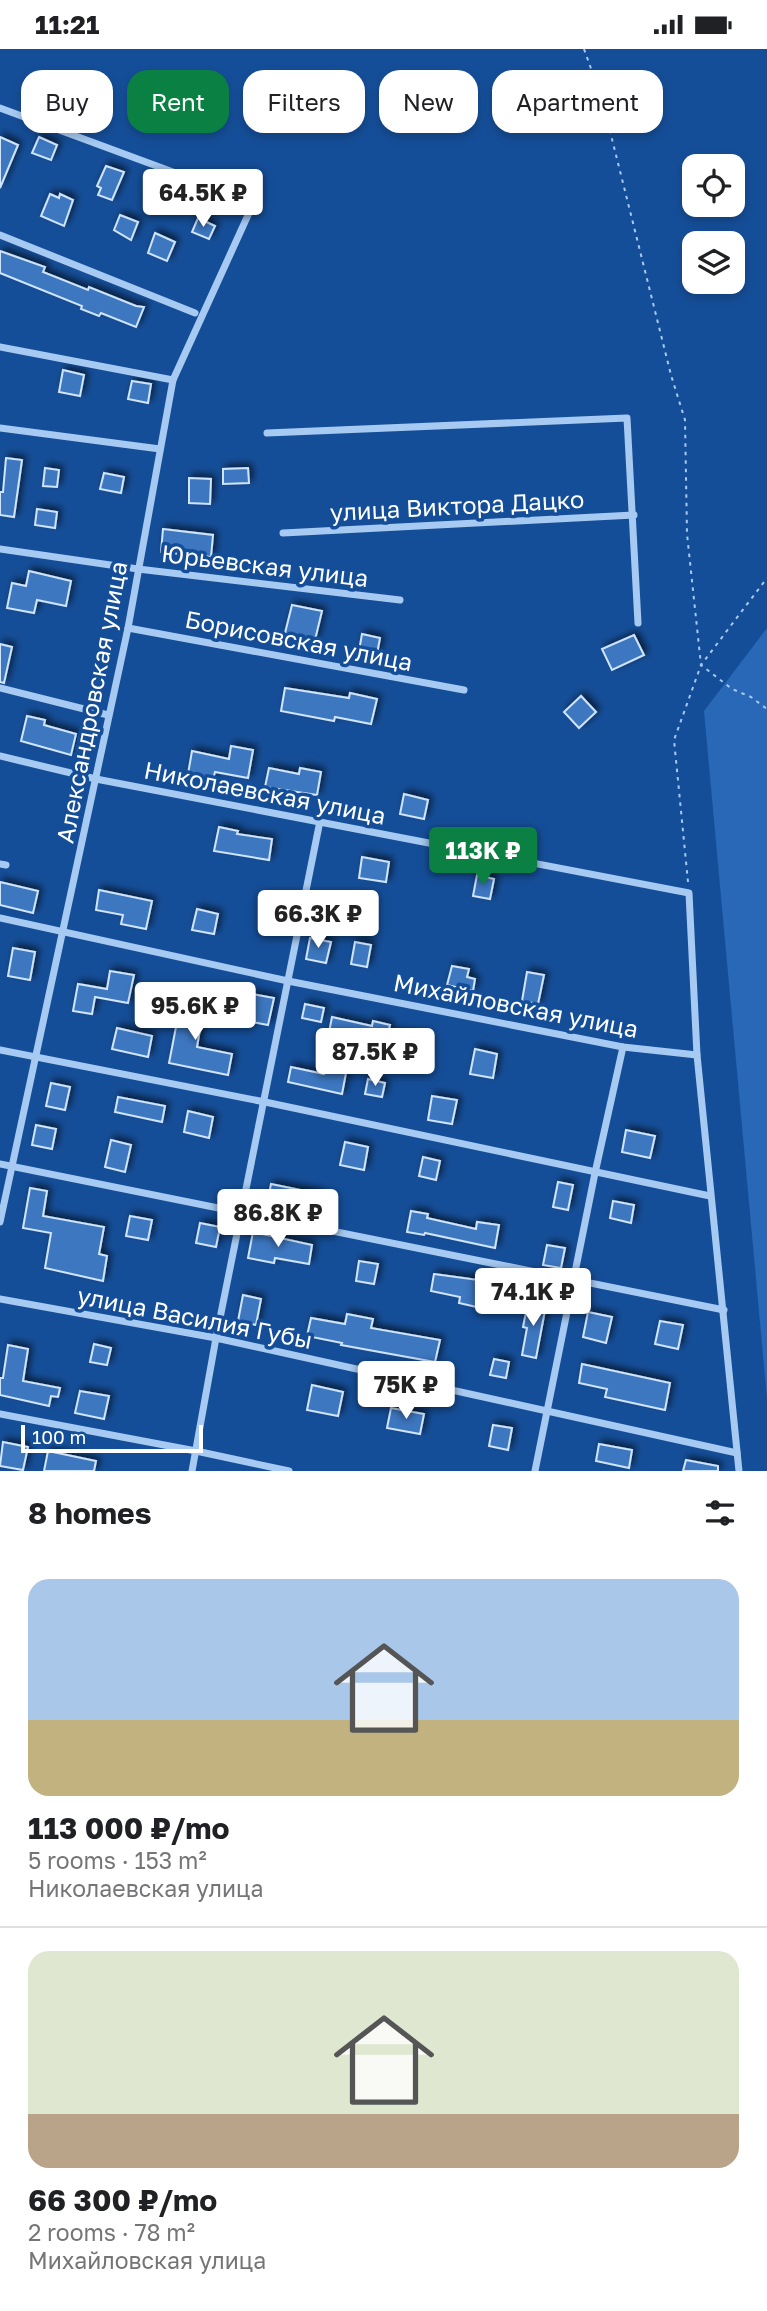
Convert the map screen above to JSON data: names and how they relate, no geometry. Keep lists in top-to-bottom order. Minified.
{"streets":{"street":["улица Виктора Дацко","Юрьевская улица","Борисовская улица","Александровская улица","Николаевская улица","Михайловская улица","улица Василия Губы"]},"crossings":[["Юрьевская улица","Александровская улица"],["Борисовская улица","Александровская улица"],["Александровская улица","Николаевская улица"],["Александровская улица","Михайловская улица"]],"scale_bar":"100 m","page":{"status":"11:21","chip":["Buy","Rent","Filters","New","Apartment"],"price":["64.5K ₽","113K ₽","66.3K ₽","95.6K ₽","87.5K ₽","86.8K ₽","74.1K ₽","75K ₽"],"scale":"100 m","heading":"8 homes","list":[{"name":"113 000 ₽/mo","note":"5 rooms · 153 m² · Николаевская улица"},{"name":"66 300 ₽/mo","note":"2 rooms · 78 m² · Михайловская улица"}]}}
